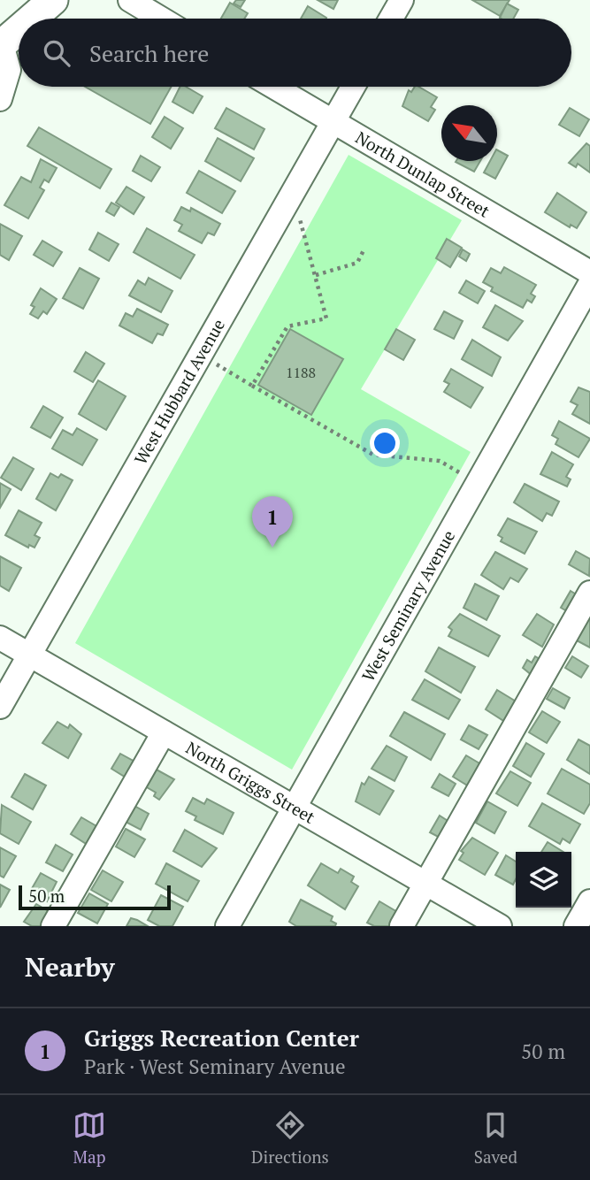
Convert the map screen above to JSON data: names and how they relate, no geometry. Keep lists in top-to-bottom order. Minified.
{"streets":{"street":["North Dunlap Street","West Hubbard Avenue","West Seminary Avenue","North Griggs Street"]},"crossings":[["North Dunlap Street","West Hubbard Avenue"],["West Hubbard Avenue","North Griggs Street"],["West Seminary Avenue","North Griggs Street"]],"house_numbers":["1188"],"scale_bar":"50 m","north":"top left","page":{"search":"Search here","pins":"1","scale":"50 m","heading":"Nearby","list":[{"mark":"1","name":"Griggs Recreation Center","note":"Park · West Seminary Avenue","value":"50 m"}],"nav":["Map","Directions","Saved"]}}
